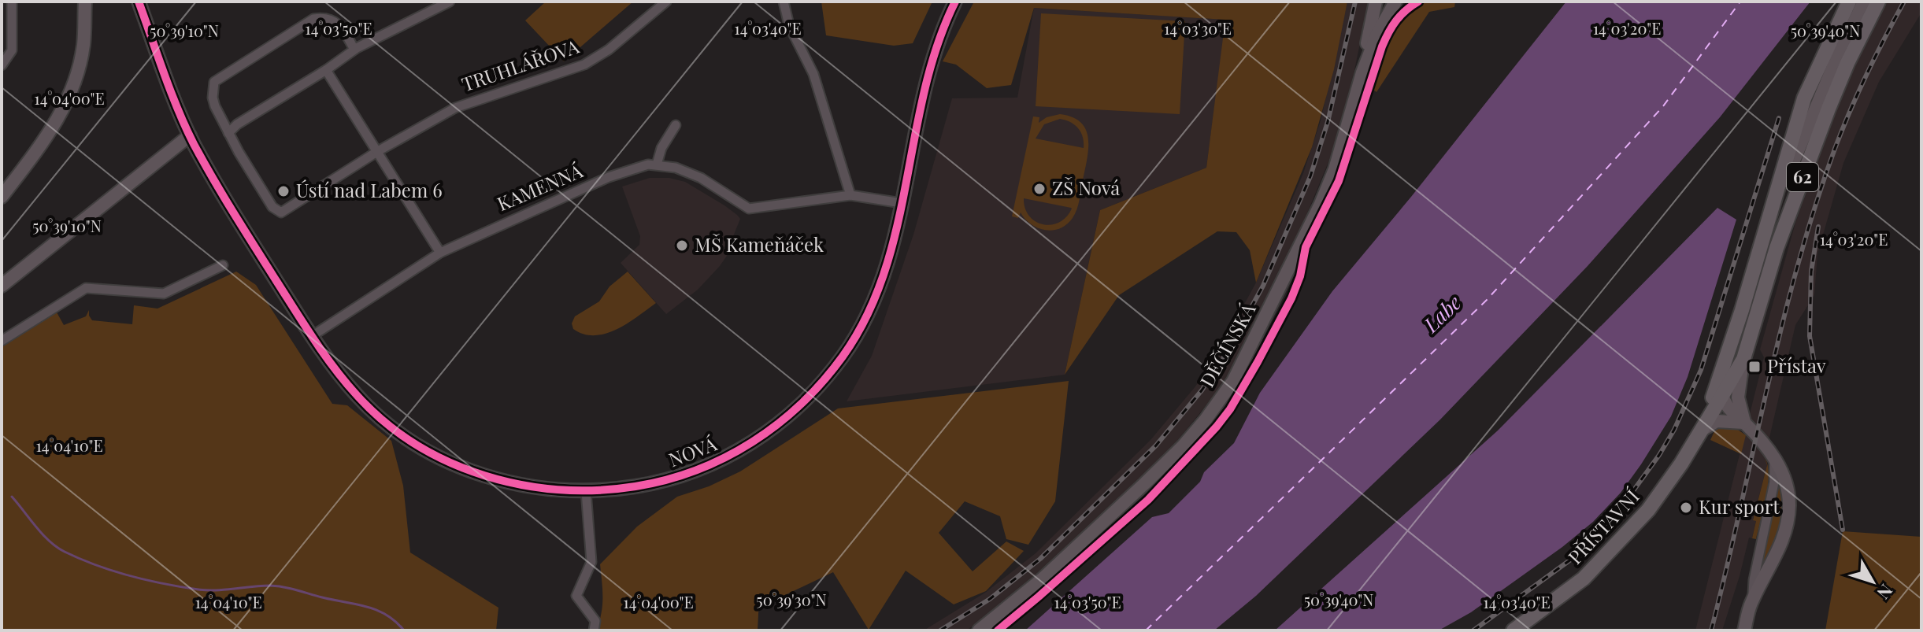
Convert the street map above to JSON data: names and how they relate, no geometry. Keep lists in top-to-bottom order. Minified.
{"streets":{"main road":["62","PŘÍSTAVNÍ"],"street":["TRUHLÁŘOVA","KAMENNÁ","DĚČÍNSKÁ","NOVÁ"]},"crossings":[["KAMENNÁ","NOVÁ"]],"water":["Labe"],"places":{"other":["ZŠ Nová","Ústí nad Labem 6","MŠ Kameňáček","Kur sport"],"transit":["Přístav"]},"north":"bottom right","coordinates":["14°03'30\"E","14°03'20\"E","14°03'50\"E","14°03'40\"E","50°39'10\"N","50°39'40\"N","14°04'00\"E","14°04'10\"E","50°39'30\"N"]}
